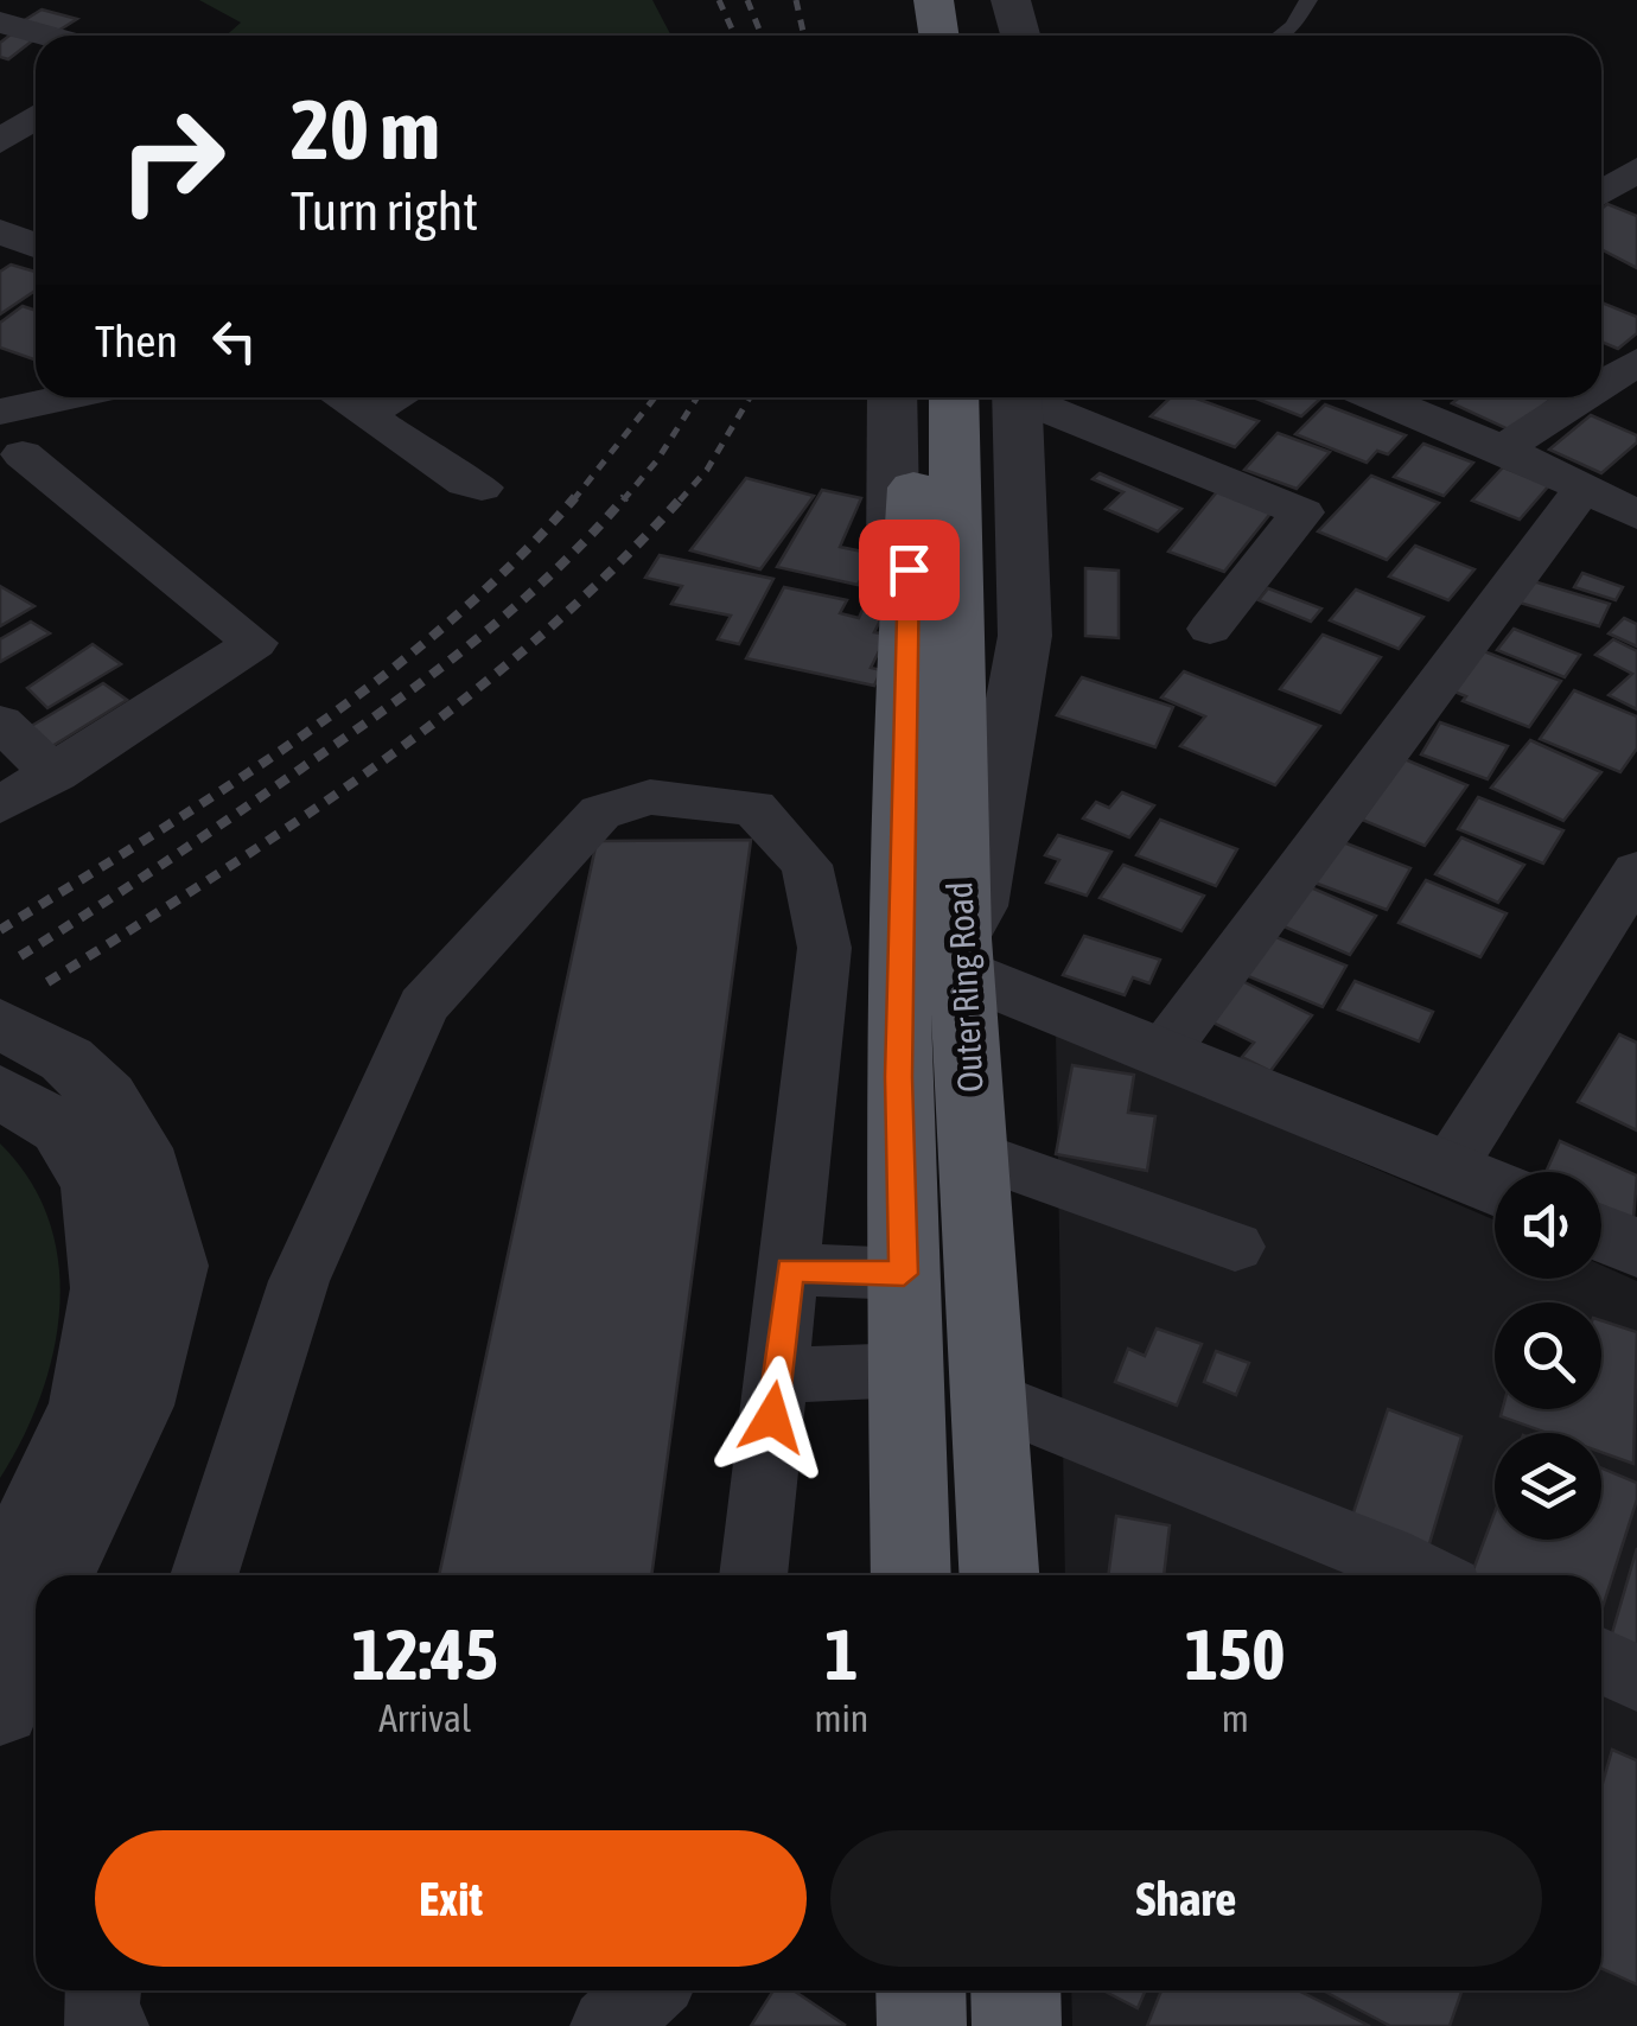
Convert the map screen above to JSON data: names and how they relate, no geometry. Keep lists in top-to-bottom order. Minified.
{"streets":{"highway":["Outer Ring Road"]},"page":{"turn":["20 m","Turn right"],"then":"Then","eta":["12:45","Arrival","1","min","150","m"],"buttons":["Exit","Share"]}}
